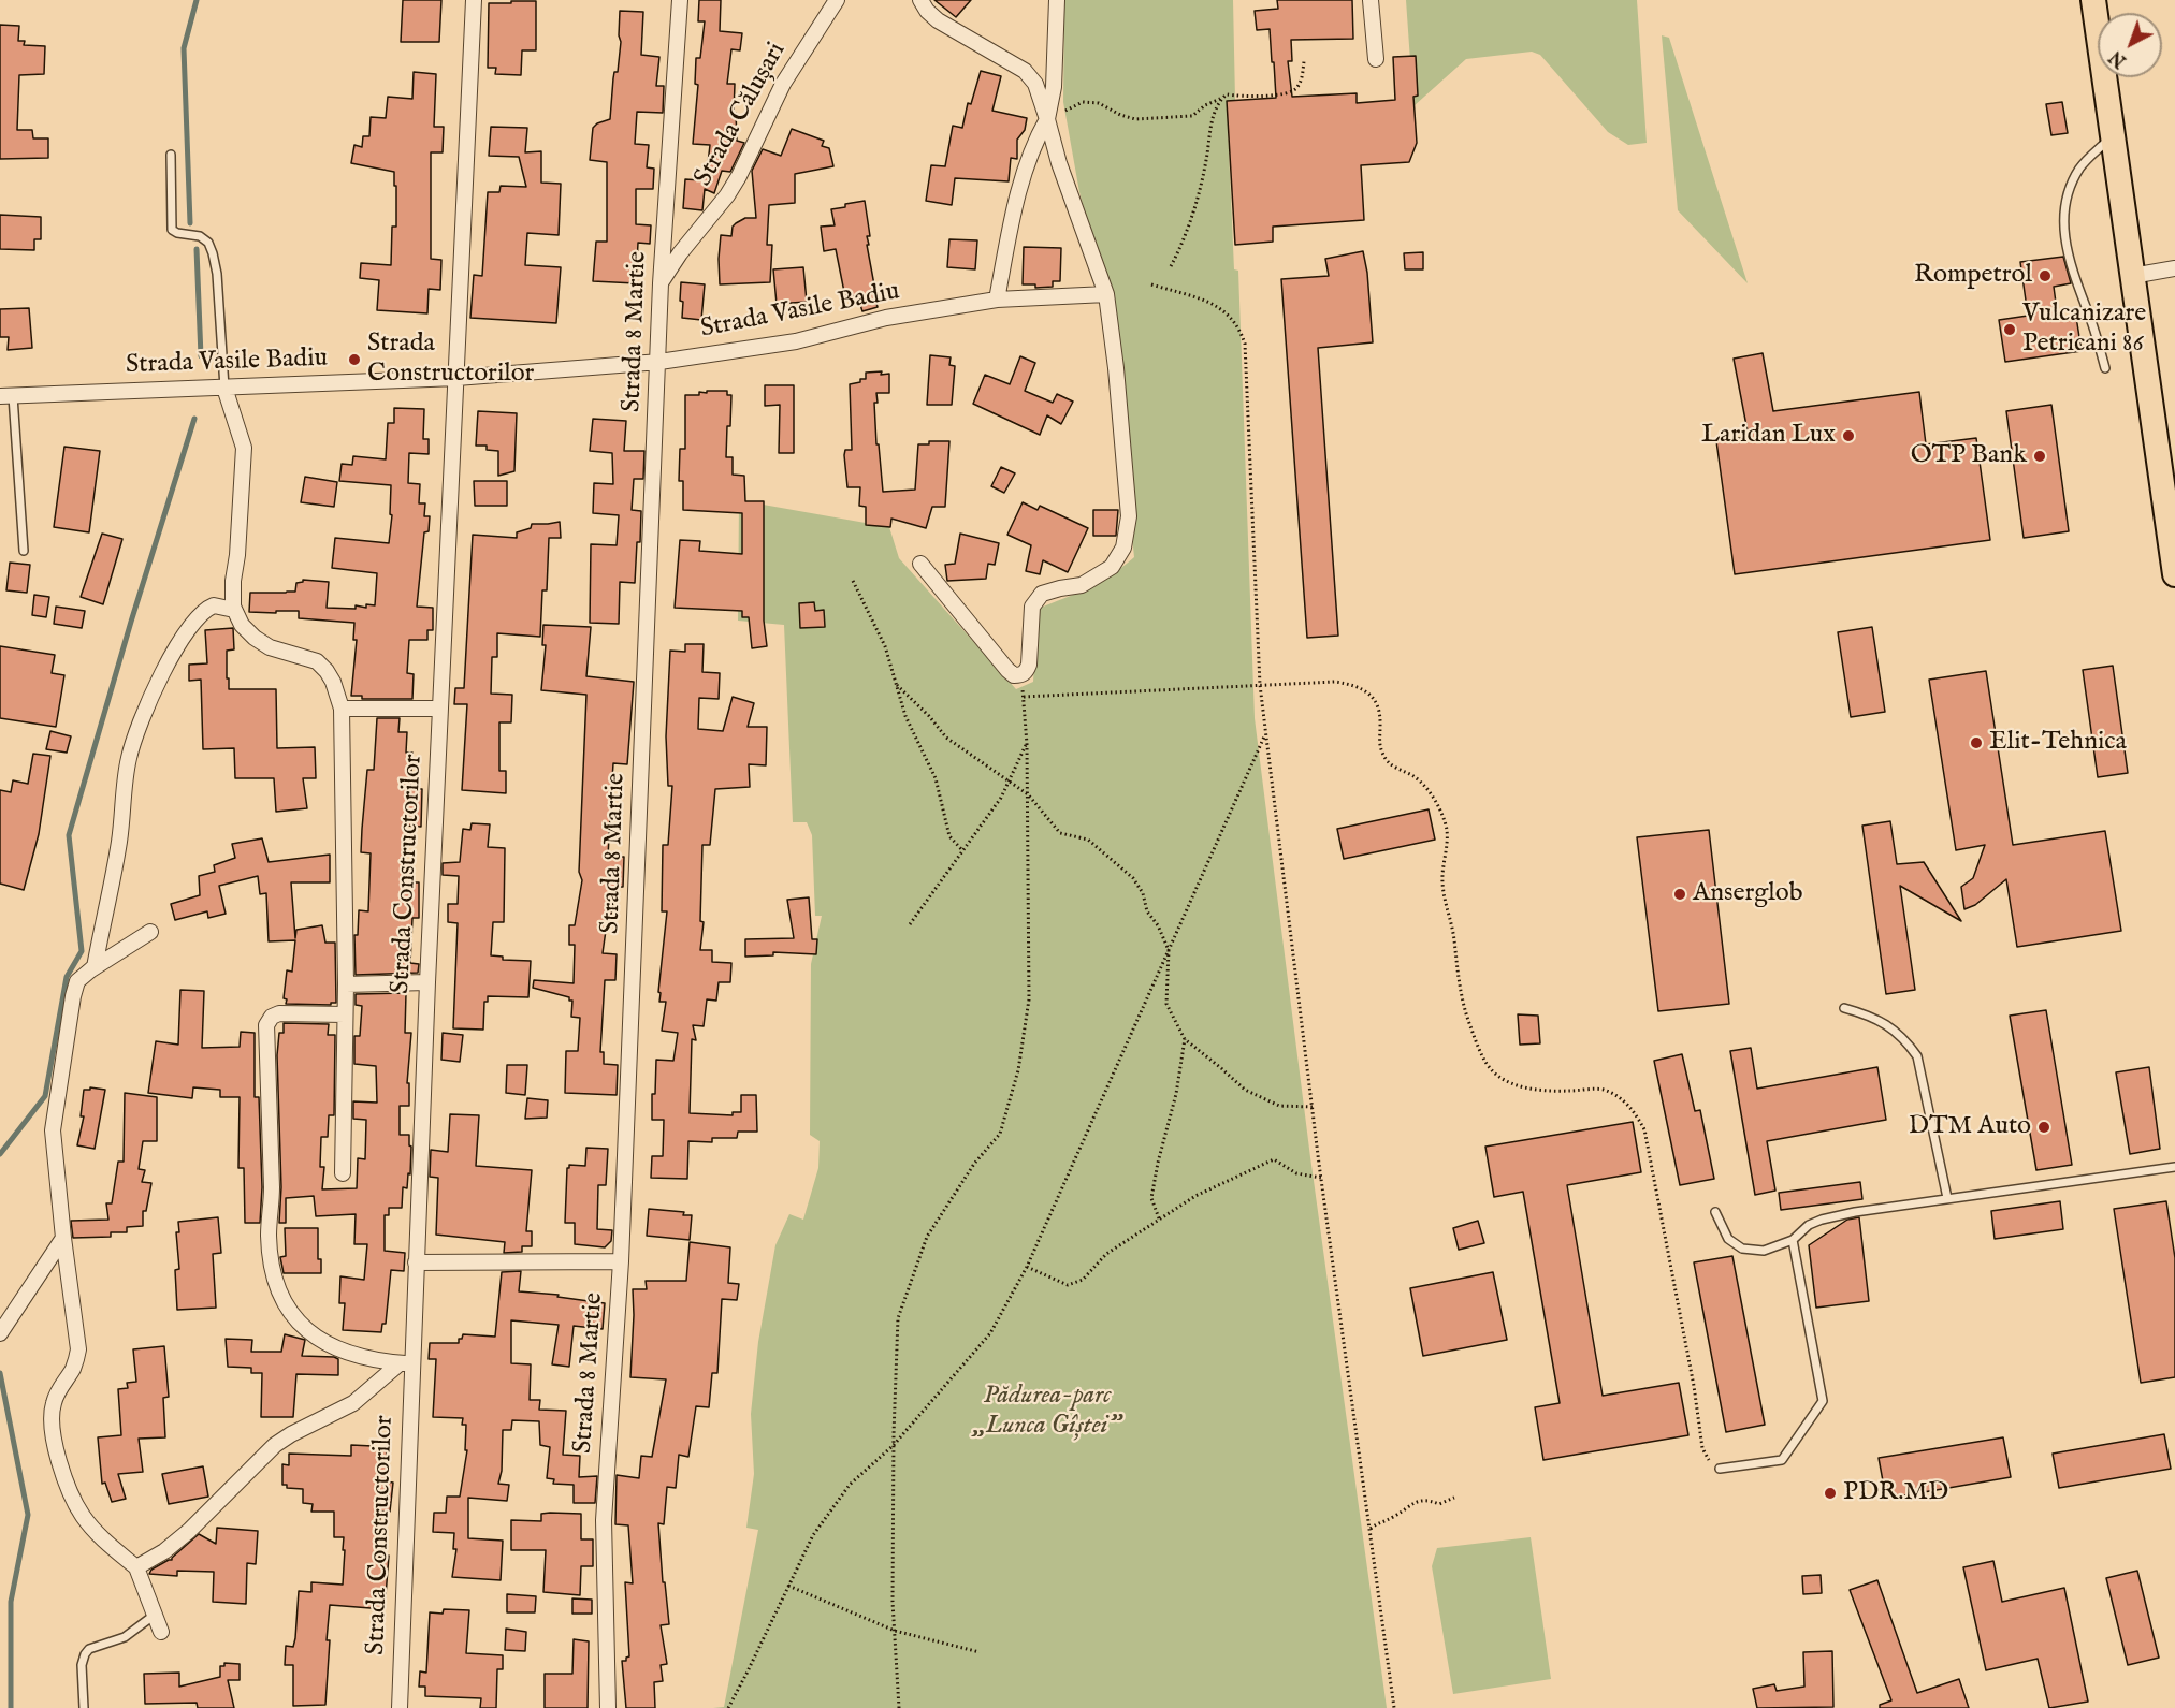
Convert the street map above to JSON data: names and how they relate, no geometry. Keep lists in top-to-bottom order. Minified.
{"streets":{"street":["Strada Călușari","Strada Vasile Badiu","Strada 8 Martie","Strada Constructorilor"]},"crossings":[["Strada Călușari","Strada 8 Martie"],["Strada Vasile Badiu","Strada 8 Martie"],["Strada Vasile Badiu","Strada Constructorilor"]],"parks":["Pădurea-parc „Lunca Gîștei”"],"places":["Rompetrol","Vulcanizare Petricani 86","Strada Constructorilor","Laridan Lux","OTP Bank","Elit-Tehnica","Anserglob","DTM Auto","PDR.MD"],"north":"bottom left"}
